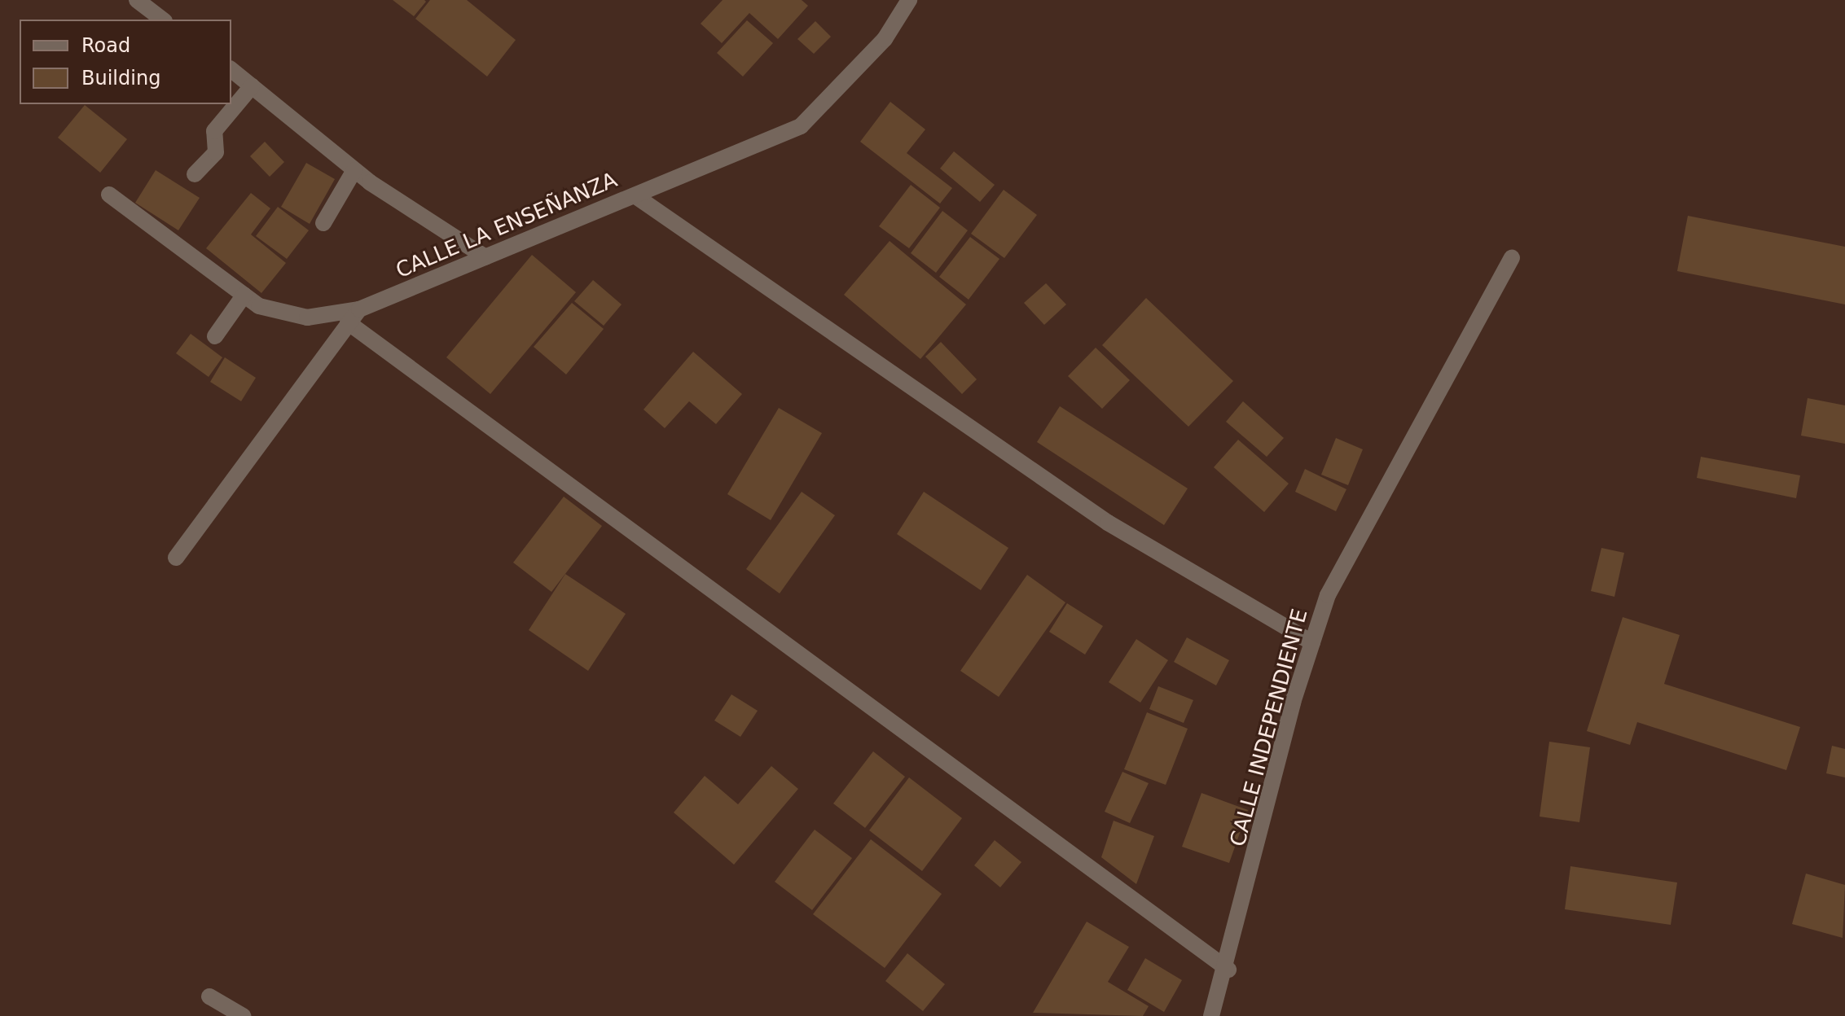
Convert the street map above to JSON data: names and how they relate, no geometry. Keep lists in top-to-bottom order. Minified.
{"streets":{"street":["CALLE LA ENSEÑANZA","CALLE INDEPENDIENTE"]},"legend":["Road","Building"]}
